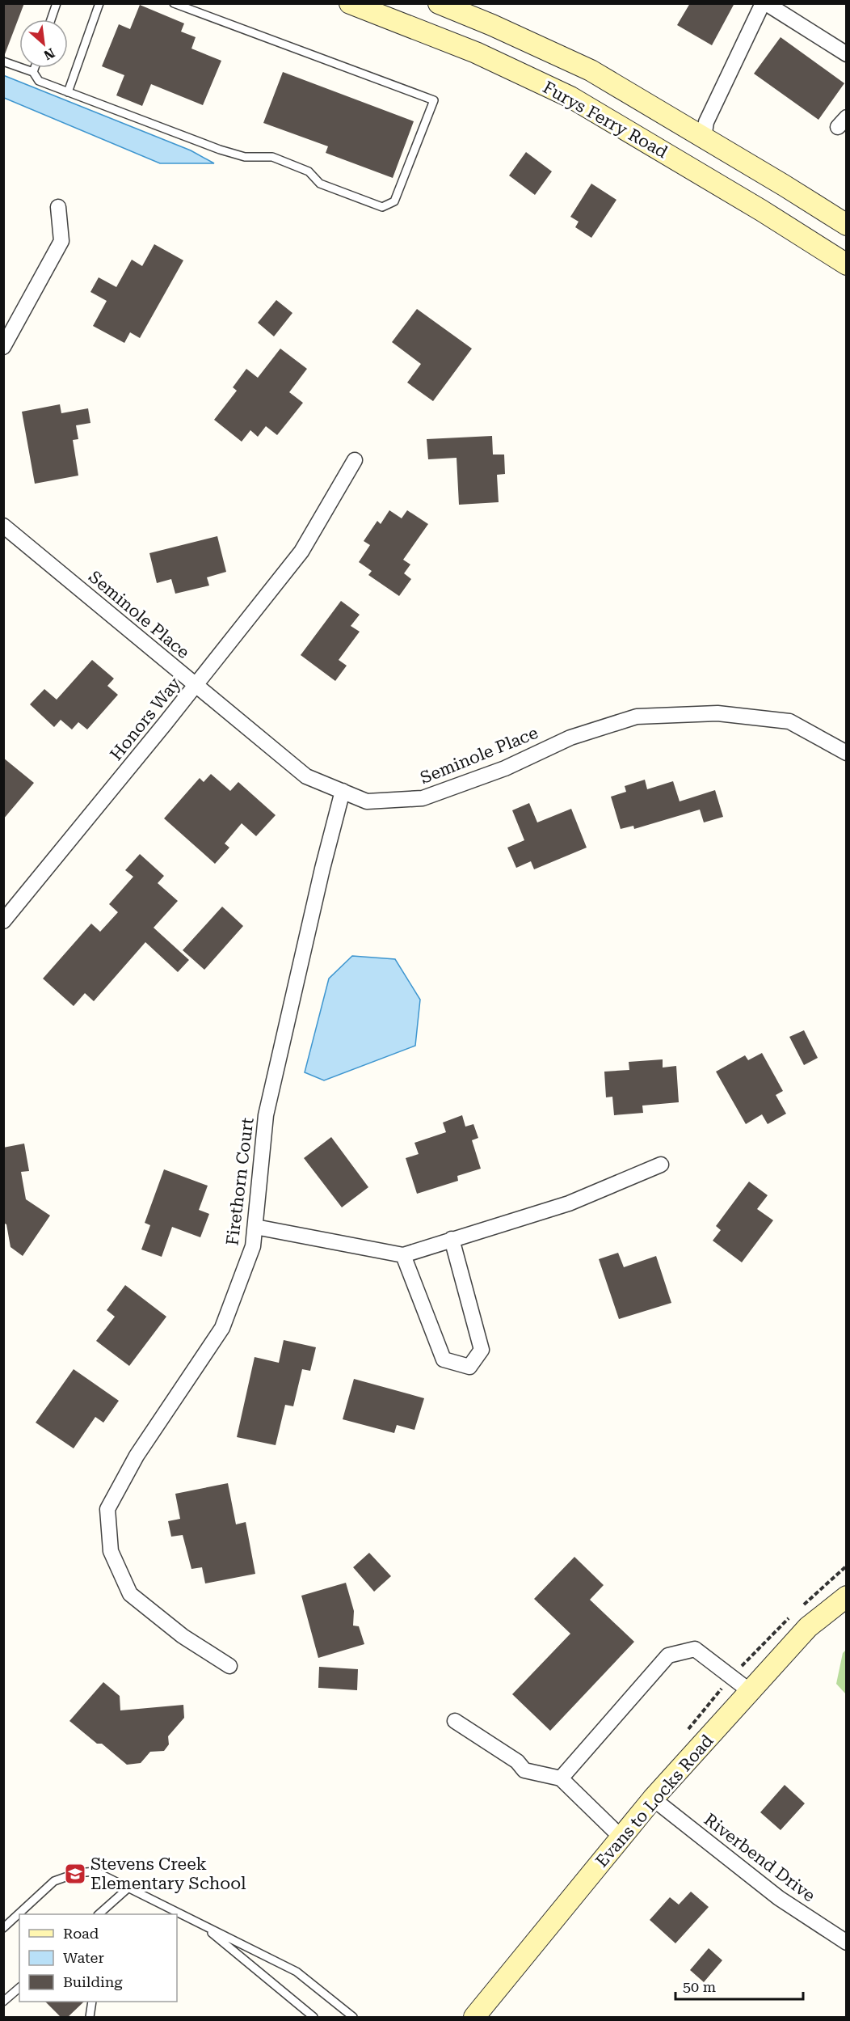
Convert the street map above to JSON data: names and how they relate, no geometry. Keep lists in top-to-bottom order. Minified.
{"streets":{"main road":["Furys Ferry Road","Evans to Locks Road"],"street":["Seminole Place","Honors Way","Firethorn Court","Riverbend Drive"]},"crossings":[["Seminole Place","Honors Way"],["Seminole Place","Firethorn Court"],["Evans to Locks Road","Riverbend Drive"]],"places":{"school or university":["Stevens Creek Elementary School"]},"legend":["Road","Water","Building"],"scale_bar":"50 m","north":"bottom right"}
